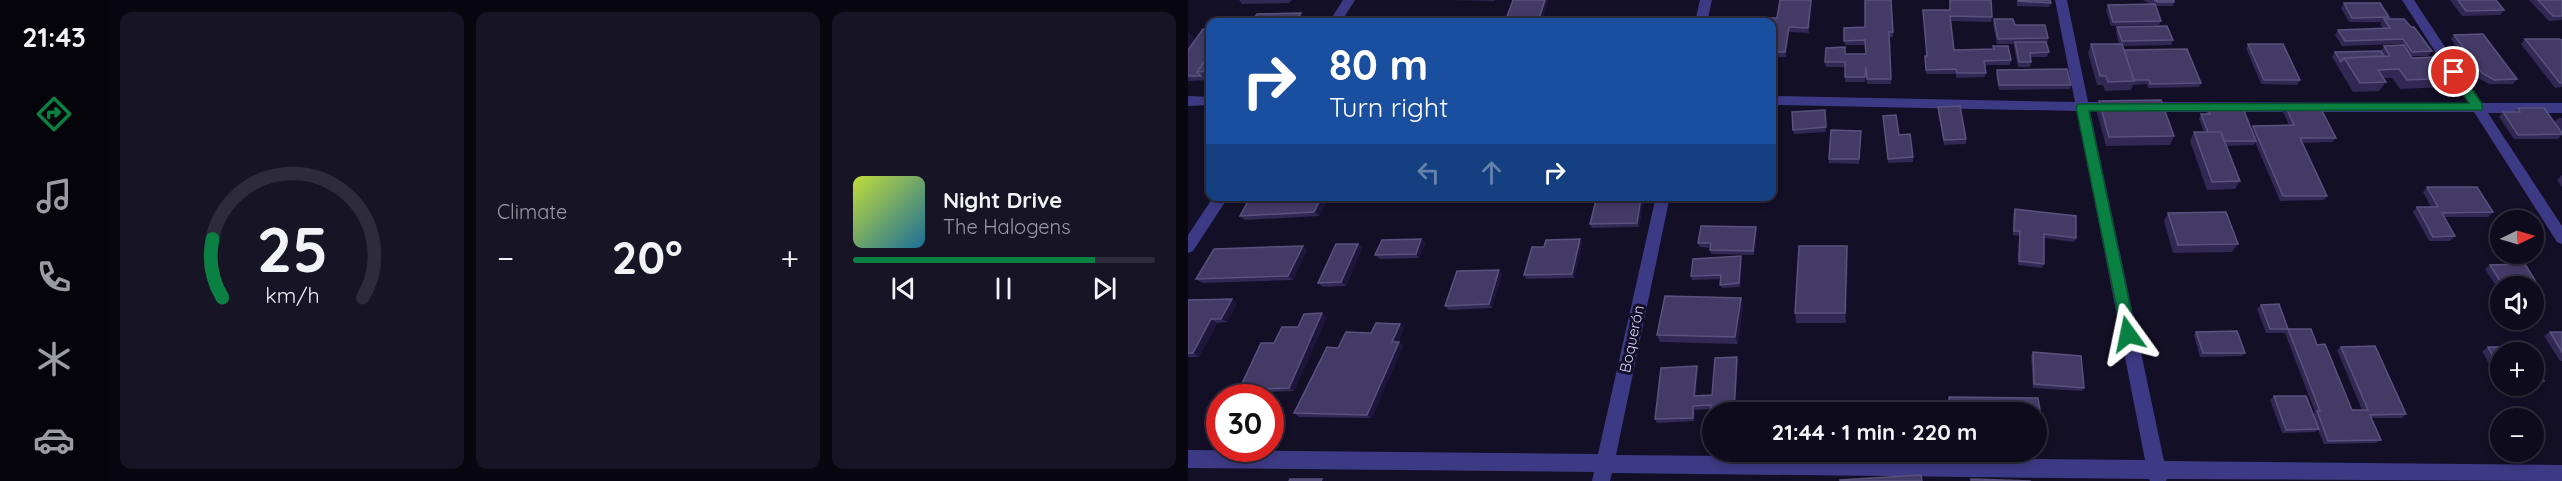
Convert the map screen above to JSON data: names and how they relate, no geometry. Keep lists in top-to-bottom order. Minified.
{"streets":{"street":["Boquerón"]},"north":"right","page":{"tabs":"21:43","tile":"Climate","turn":["80 m","Turn right"],"song":["Night Drive","The Halogens"],"map_buttons":["+","−"],"heat":["−","20°","+"],"limit":"30","trip":"21:44 · 1 min · 220 m","gauge":["25","km/h"]}}
